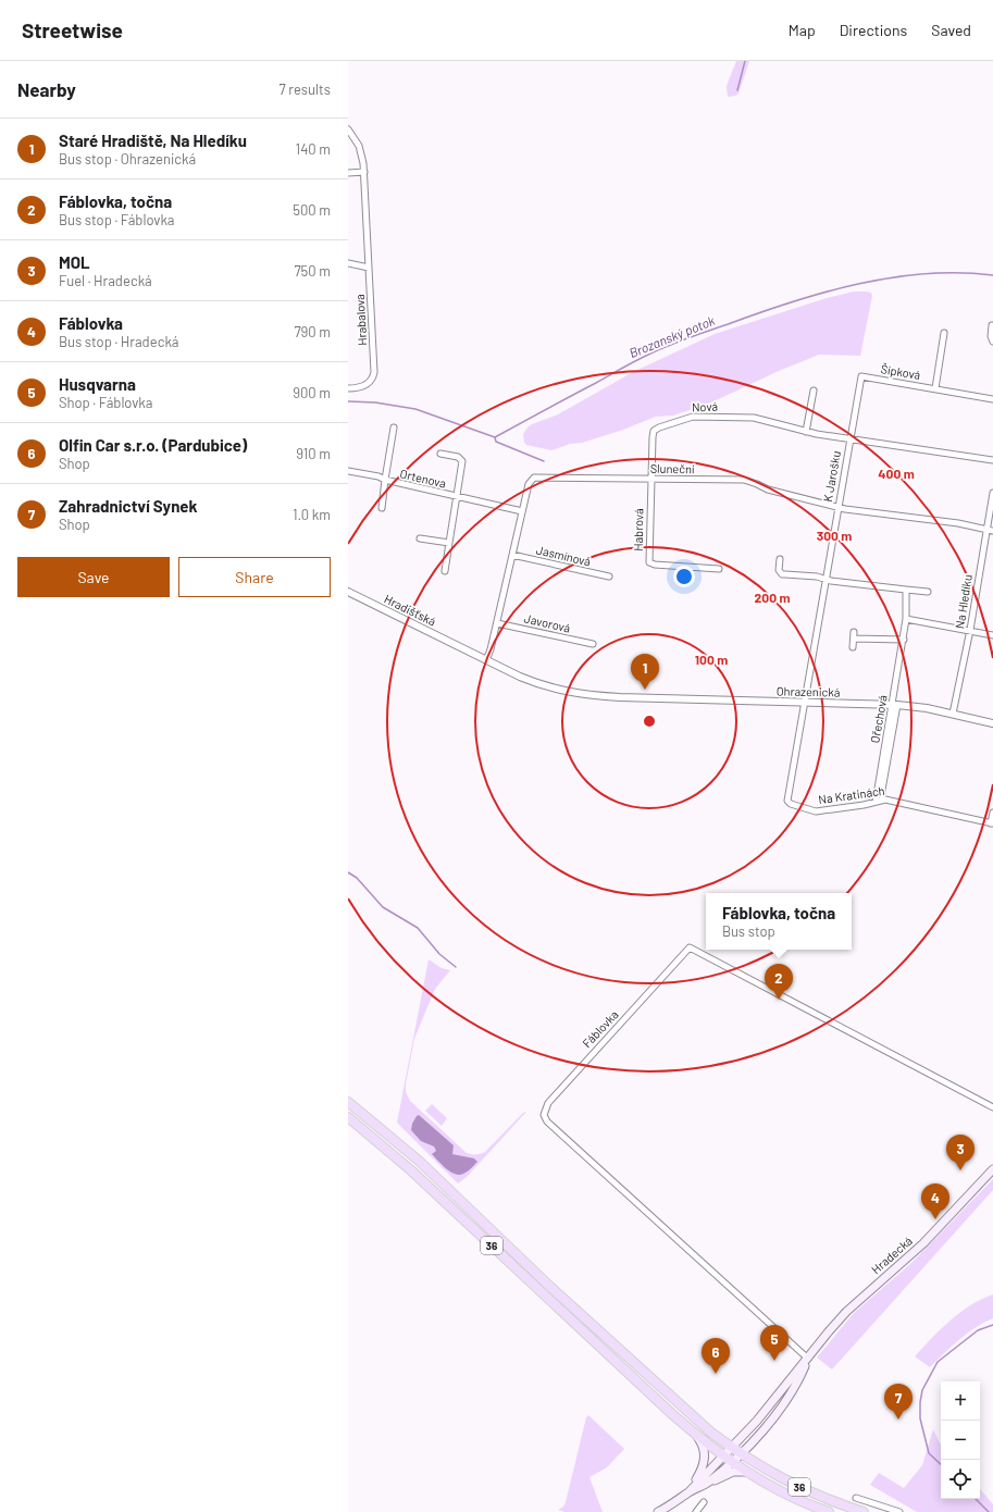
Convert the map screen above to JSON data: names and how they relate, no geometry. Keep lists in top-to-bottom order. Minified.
{"streets":{"main road":["36","Hradecká"],"street":["Hrabalova","Šípková","Nová","Sluneční","K Jarošku","Ortenova","Habrová","Jasmínová","Na Hledíku","Hradišťská","Javorová","Ohrazenická","Ořechová","Na Kratinách","Fáblovka"]},"crossings":[["Šípková","K Jarošku"],["Nová","Sluneční"],["Nová","K Jarošku"],["Nová","Habrová"],["Sluneční","K Jarošku"],["Sluneční","Ortenova"],["Sluneční","Habrová"],["Sluneční","Jasmínová"],["Sluneční","Na Hledíku"],["Sluneční","Hradišťská"],["Sluneční","Javorová"],["Sluneční","Ohrazenická"],["K Jarošku","Ohrazenická"],["K Jarošku","Na Kratinách"],["Na Hledíku","Ohrazenická"],["Hradišťská","Ohrazenická"],["Ohrazenická","Ořechová"],["Ohrazenická","Na Kratinách"],["Ořechová","Na Kratinách"],["Fáblovka","Hradecká"],["36","Hradecká"]],"water":["Brozanský potok"],"page":{"header":"Streetwise","nav":["Map","Directions","Saved"],"heading":["Nearby","7 results"],"list":[{"mark":"1","name":"Staré Hradiště, Na Hledíku","note":"Bus stop · Ohrazenická","value":"140 m"},{"mark":"2","name":"Fáblovka, točna","note":"Bus stop · Fáblovka","value":"500 m"},{"mark":"3","name":"MOL","note":"Fuel · Hradecká","value":"750 m"},{"mark":"4","name":"Fáblovka","note":"Bus stop · Hradecká","value":"790 m"},{"mark":"5","name":"Husqvarna","note":"Shop · Fáblovka","value":"900 m"},{"mark":"6","name":"Olfin Car s.r.o. (Pardubice)","note":"Shop","value":"910 m"},{"mark":"7","name":"Zahradnictví Synek","note":"Shop","value":"1.0 km"}],"buttons":["Save","Share"],"pins":["1","2","3","4","5","6","7"],"popup":["Fáblovka, točna","Bus stop"],"map_buttons":["+","−"]},"rings":["400 m","300 m","200 m","100 m"]}
